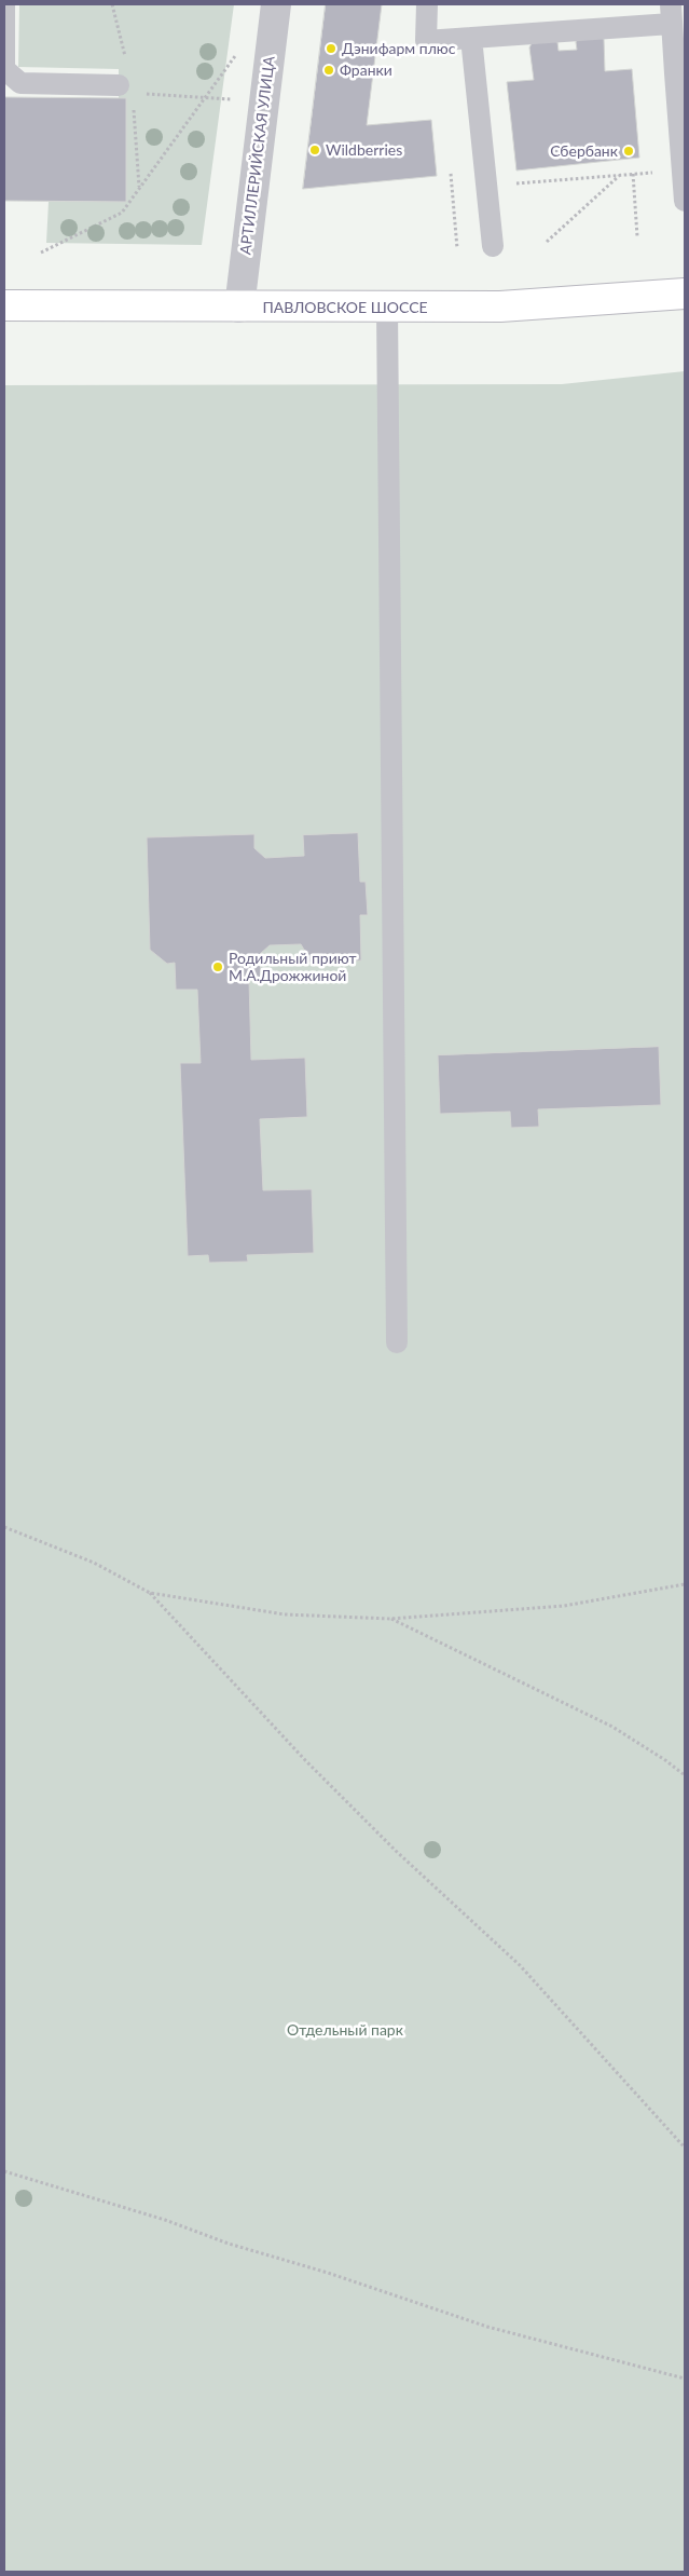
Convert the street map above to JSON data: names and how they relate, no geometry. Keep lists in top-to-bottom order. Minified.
{"streets":{"main road":["ПАВЛОВСКОЕ ШОССЕ"],"street":["АРТИЛЛЕРИЙСКАЯ УЛИЦА"]},"crossings":[["АРТИЛЛЕРИЙСКАЯ УЛИЦА","ПАВЛОВСКОЕ ШОССЕ"]],"parks":["Отдельный парк"],"places":["Дэнифарм плюс","Франки","Wildberries","Сбербанк","Родильный приют М.А.Дрожжиной"]}
